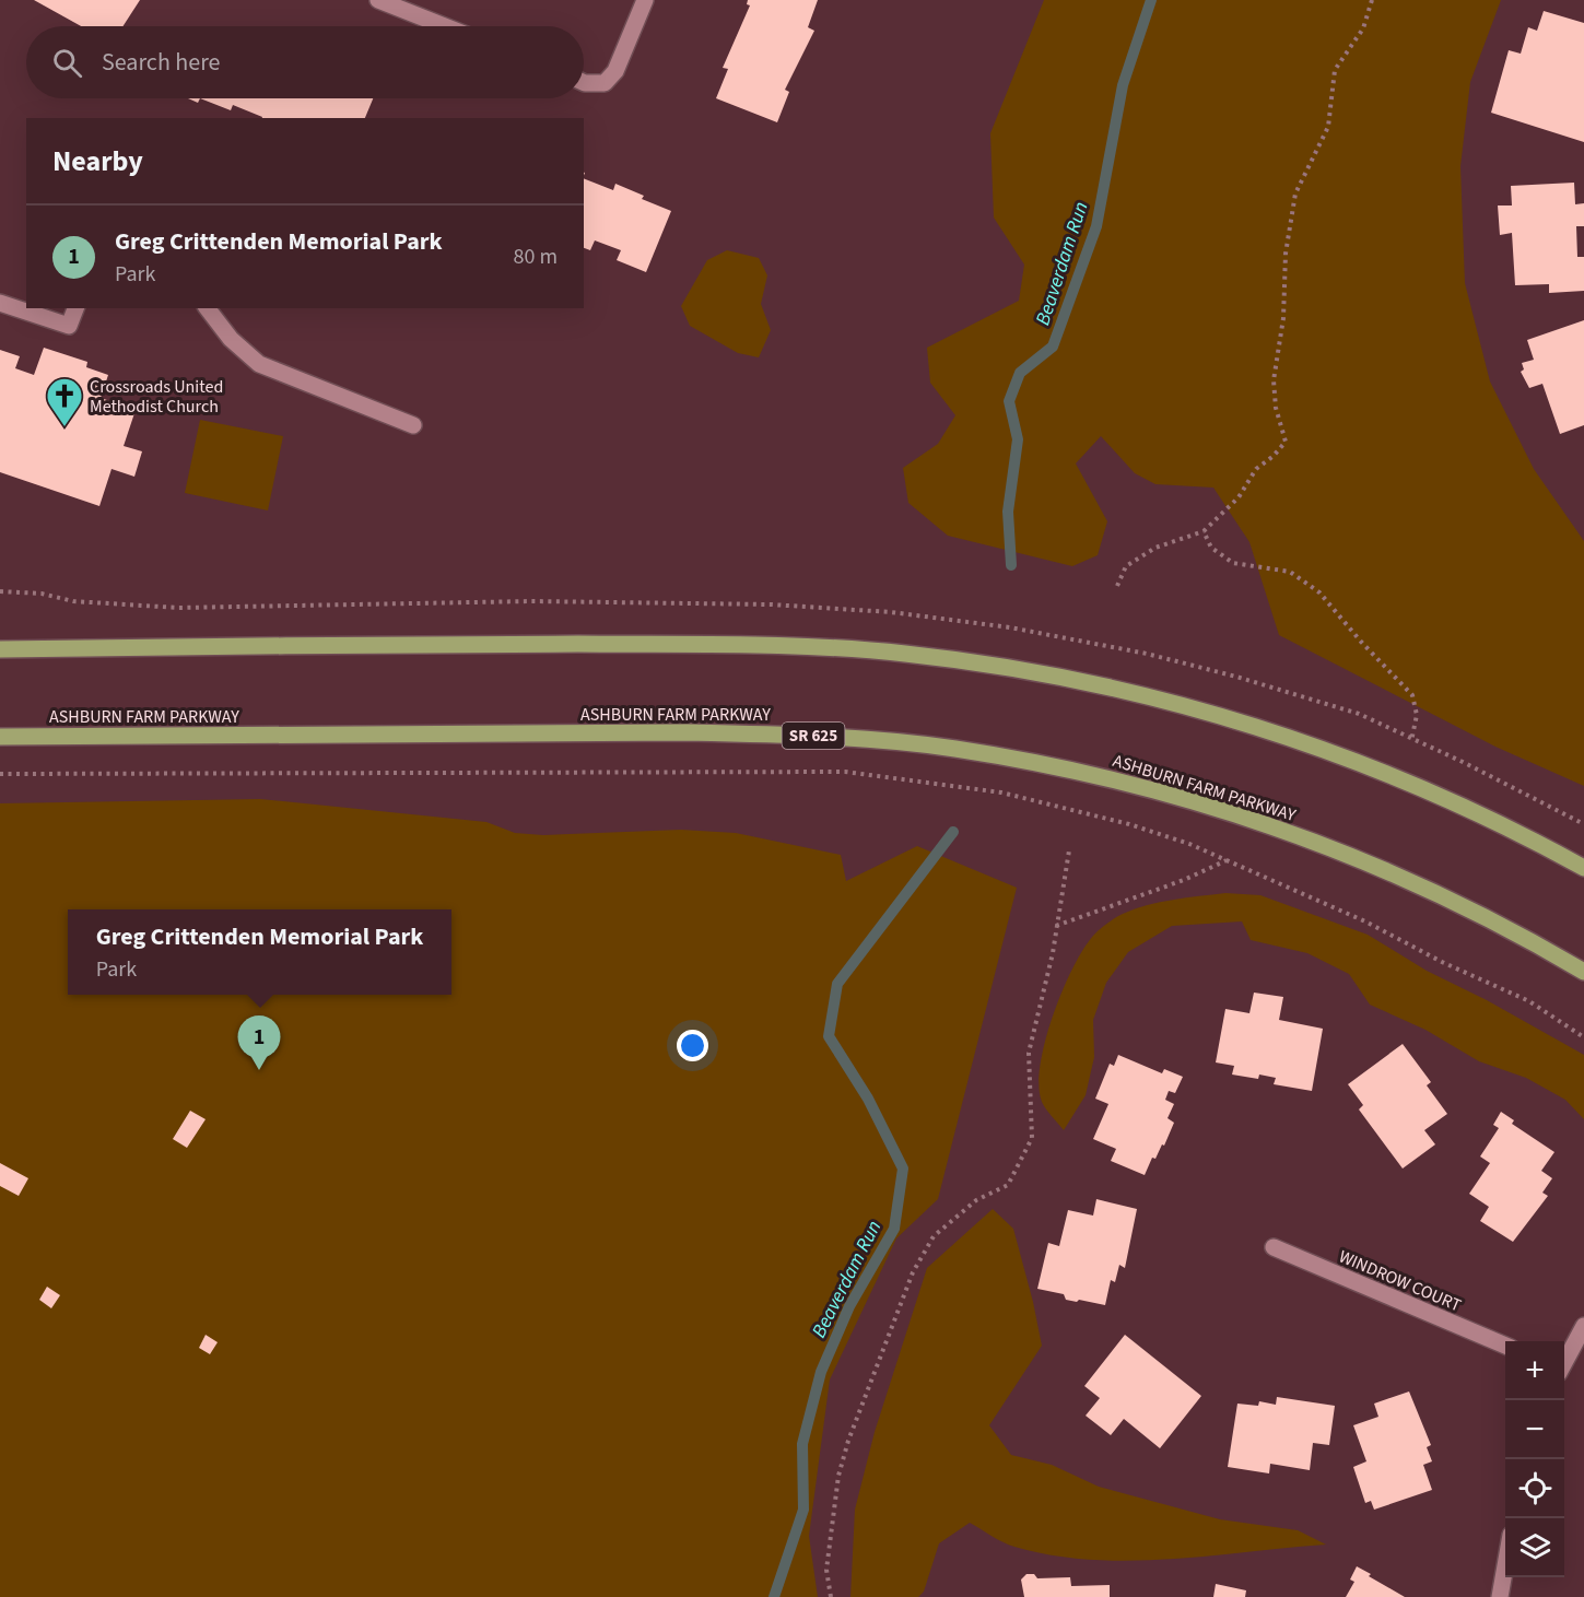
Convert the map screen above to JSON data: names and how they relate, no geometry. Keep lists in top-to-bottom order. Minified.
{"streets":{"main road":["ASHBURN FARM PARKWAY","SR 625"],"street":["WINDROW COURT"]},"water":["Beaverdam Run"],"places":{"church":["Crossroads United Methodist Church"]},"page":{"search":"Search here","heading":"Nearby","list":[{"mark":"1","name":"Greg Crittenden Memorial Park","note":"Park","value":"80 m"}],"popup":["Greg Crittenden Memorial Park","Park"],"pins":"1","map_buttons":["+","−"]}}
